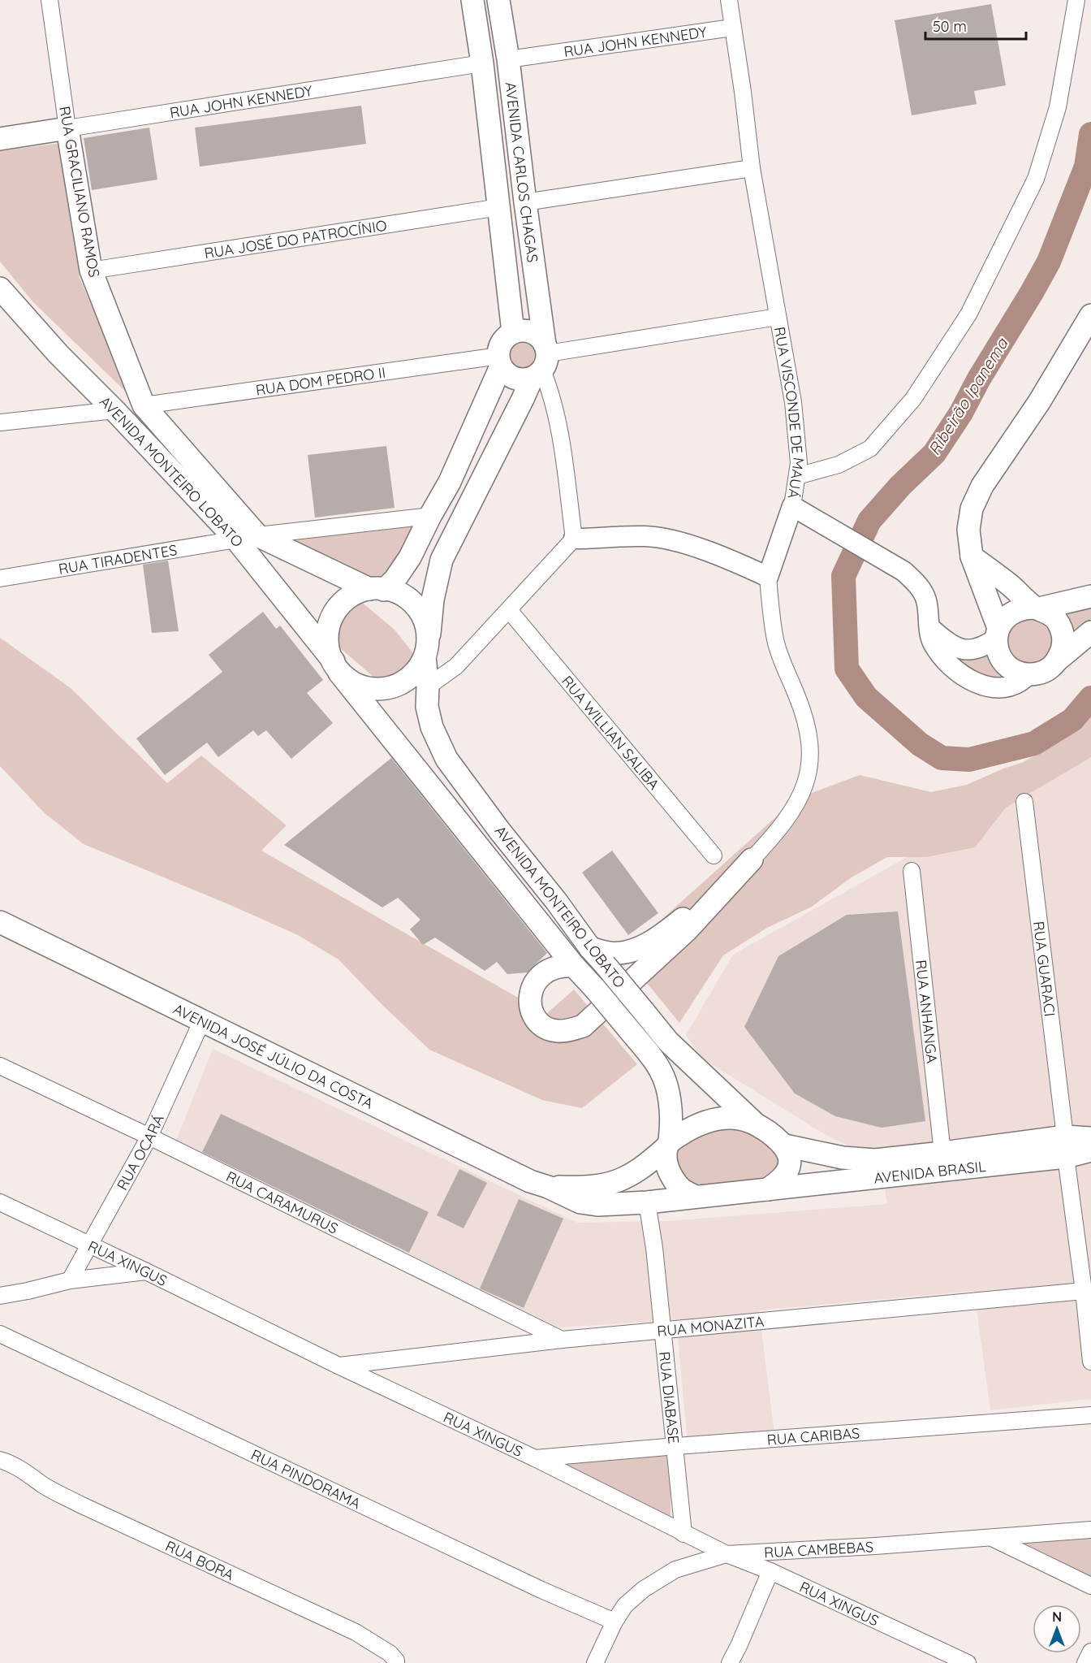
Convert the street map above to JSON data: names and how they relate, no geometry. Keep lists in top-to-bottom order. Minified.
{"streets":{"main road":["RUA JOHN KENNEDY","AVENIDA CARLOS CHAGAS","RUA GRACILIANO RAMOS","AVENIDA MONTEIRO LOBATO","AVENIDA JOSÉ JÚLIO DA COSTA","AVENIDA BRASIL"],"street":["RUA JOSÉ DO PATROCÍNIO","RUA DOM PEDRO II","RUA VISCONDE DE MAUÁ","RUA TIRADENTES","RUA WILLIAN SALIBA","RUA GUARACI","RUA ANHANGA","RUA OCARÁ","RUA CARAMURUS","RUA XINGUS","RUA MONAZITA","RUA DIABASE","RUA CARIBAS","RUA PINDORAMA","RUA CAMBEBAS","RUA BORA"]},"crossings":[["RUA JOHN KENNEDY","AVENIDA CARLOS CHAGAS"],["RUA JOHN KENNEDY","RUA GRACILIANO RAMOS"],["RUA JOHN KENNEDY","RUA VISCONDE DE MAUÁ"],["AVENIDA CARLOS CHAGAS","RUA JOSÉ DO PATROCÍNIO"],["AVENIDA CARLOS CHAGAS","RUA DOM PEDRO II"],["RUA GRACILIANO RAMOS","RUA JOSÉ DO PATROCÍNIO"],["RUA GRACILIANO RAMOS","RUA DOM PEDRO II"],["RUA GRACILIANO RAMOS","AVENIDA MONTEIRO LOBATO"],["RUA DOM PEDRO II","AVENIDA MONTEIRO LOBATO"],["AVENIDA MONTEIRO LOBATO","RUA TIRADENTES"],["AVENIDA MONTEIRO LOBATO","AVENIDA JOSÉ JÚLIO DA COSTA"],["AVENIDA MONTEIRO LOBATO","AVENIDA BRASIL"],["RUA GUARACI","AVENIDA BRASIL"],["RUA GUARACI","RUA MONAZITA"],["RUA ANHANGA","AVENIDA BRASIL"],["AVENIDA JOSÉ JÚLIO DA COSTA","RUA OCARÁ"],["AVENIDA JOSÉ JÚLIO DA COSTA","AVENIDA BRASIL"],["AVENIDA JOSÉ JÚLIO DA COSTA","RUA DIABASE"],["RUA OCARÁ","RUA CARAMURUS"],["RUA OCARÁ","RUA XINGUS"],["RUA CARAMURUS","RUA MONAZITA"],["RUA XINGUS","RUA MONAZITA"],["RUA XINGUS","RUA DIABASE"],["RUA XINGUS","RUA CARIBAS"],["RUA XINGUS","RUA CAMBEBAS"],["RUA MONAZITA","RUA DIABASE"],["RUA DIABASE","RUA CARIBAS"],["RUA PINDORAMA","RUA CAMBEBAS"]],"water":["Ribeirão Ipanema"],"scale_bar":"50 m","north":"top"}
